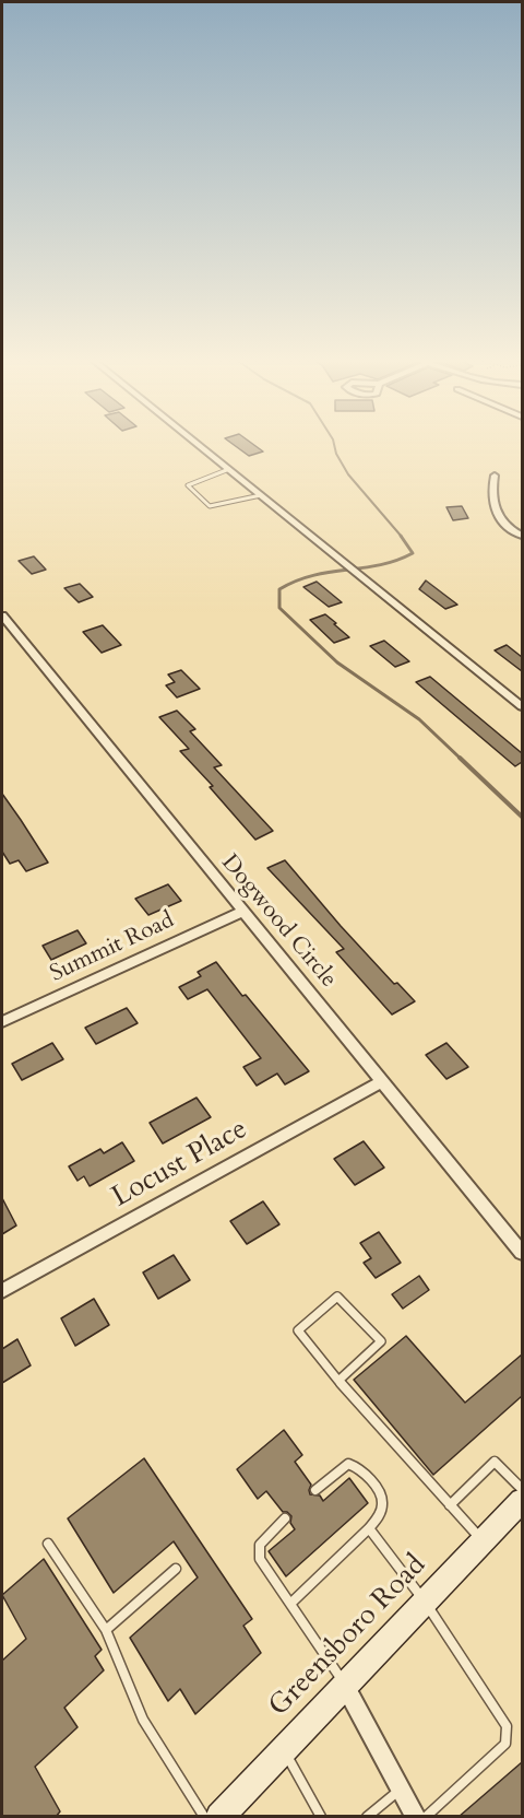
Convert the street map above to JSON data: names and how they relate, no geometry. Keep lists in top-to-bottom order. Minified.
{"streets":{"main road":["Greensboro Road"],"street":["Dogwood Circle","Summit Road","Locust Place"]},"crossings":[["Dogwood Circle","Summit Road"],["Dogwood Circle","Locust Place"]]}
